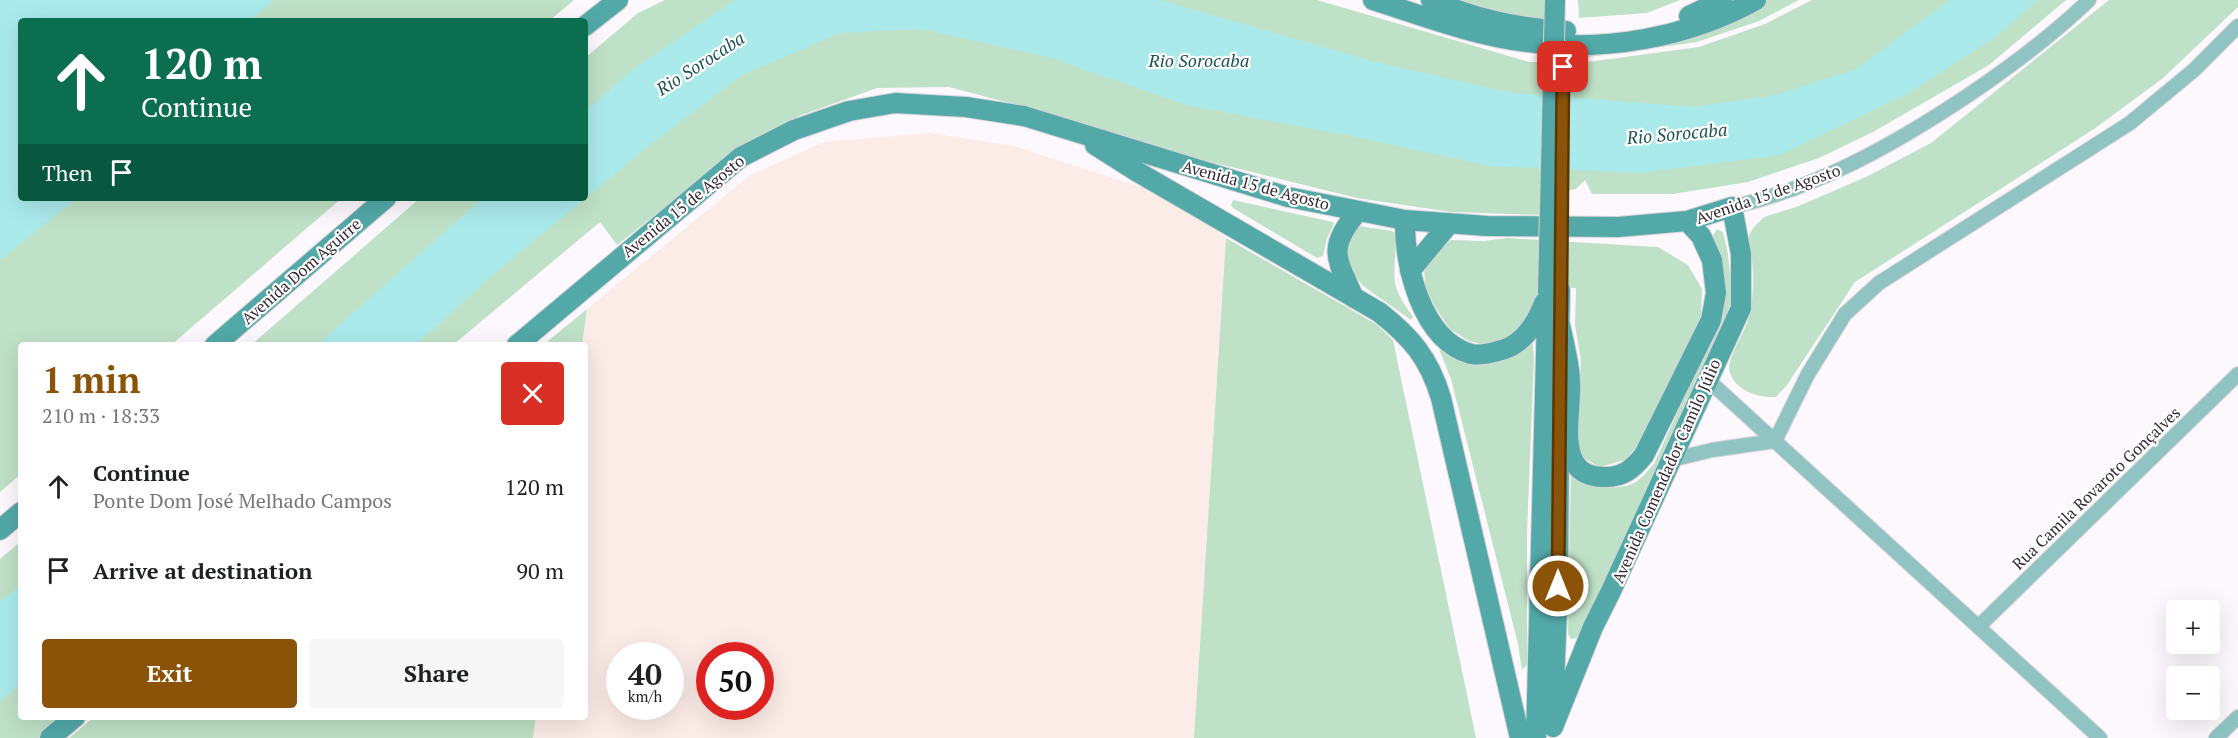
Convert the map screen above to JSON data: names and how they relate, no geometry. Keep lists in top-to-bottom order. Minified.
{"streets":{"main road":["Avenida 15 de Agosto","Avenida Dom Aguirre","Avenida Comendador Camilo Júlio"],"street":["Rua Camila Rovaroto Gonçalves"]},"crossings":[["Avenida 15 de Agosto","Avenida Comendador Camilo Júlio"]],"water":["Rio Sorocaba"],"page":{"turn":["120 m","Continue"],"then":"Then","heading":["1 min","210 m · 18:33"],"list":[{"name":"Continue","note":"Ponte Dom José Melhado Campos","value":"120 m"},{"name":"Arrive at destination","value":"90 m"}],"map_buttons":["+","−"],"buttons":["Exit","Share"],"speed":"40 km/h","limit":"50"}}
